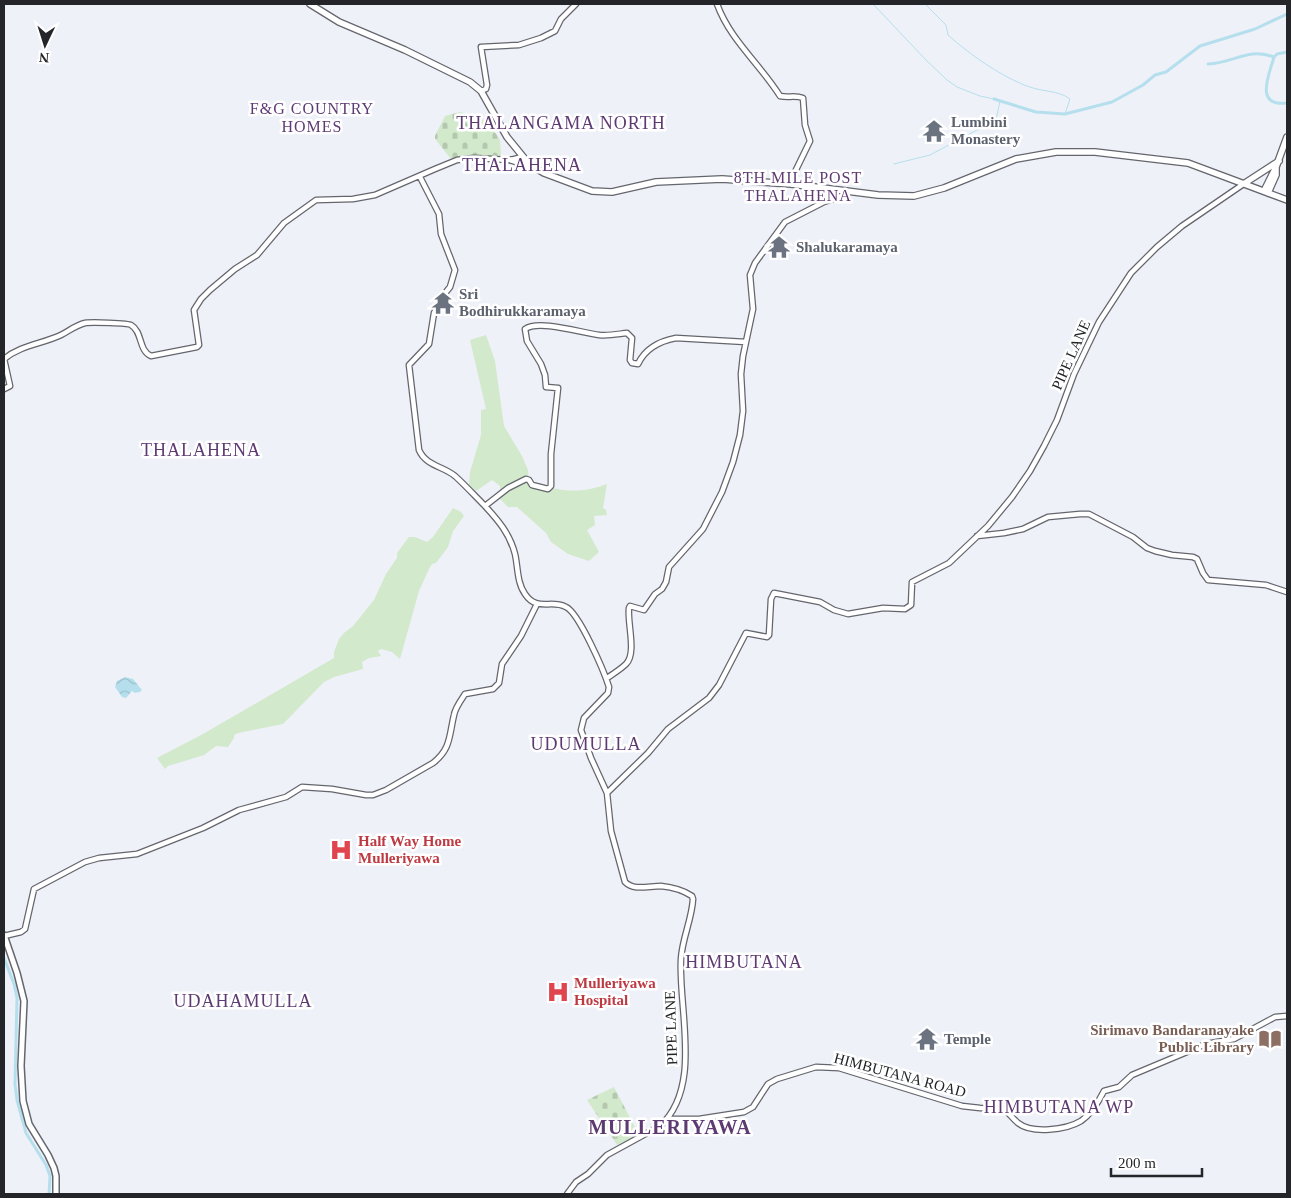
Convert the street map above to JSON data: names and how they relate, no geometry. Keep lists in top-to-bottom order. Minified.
{"streets":{"street":["PIPE LANE","HIMBUTANA ROAD"]},"crossings":[["PIPE LANE","HIMBUTANA ROAD"]],"districts":["F&G COUNTRY HOMES","THALANGAMA NORTH","THALAHENA","8TH MILE POST THALAHENA","THALAHENA","UDUMULLA","HIMBUTANA","UDAHAMULLA","HIMBUTANA WP","MULLERIYAWA"],"places":{"temple":["Lumbini Monastery","Shalukaramaya","Sri Bodhirukkaramaya","Temple"],"hospital":["Half Way Home Mulleriyawa","Mulleriyawa Hospital"],"library":["Sirimavo Bandaranayake Public Library"]},"scale_bar":"200 m","north":"bottom"}
